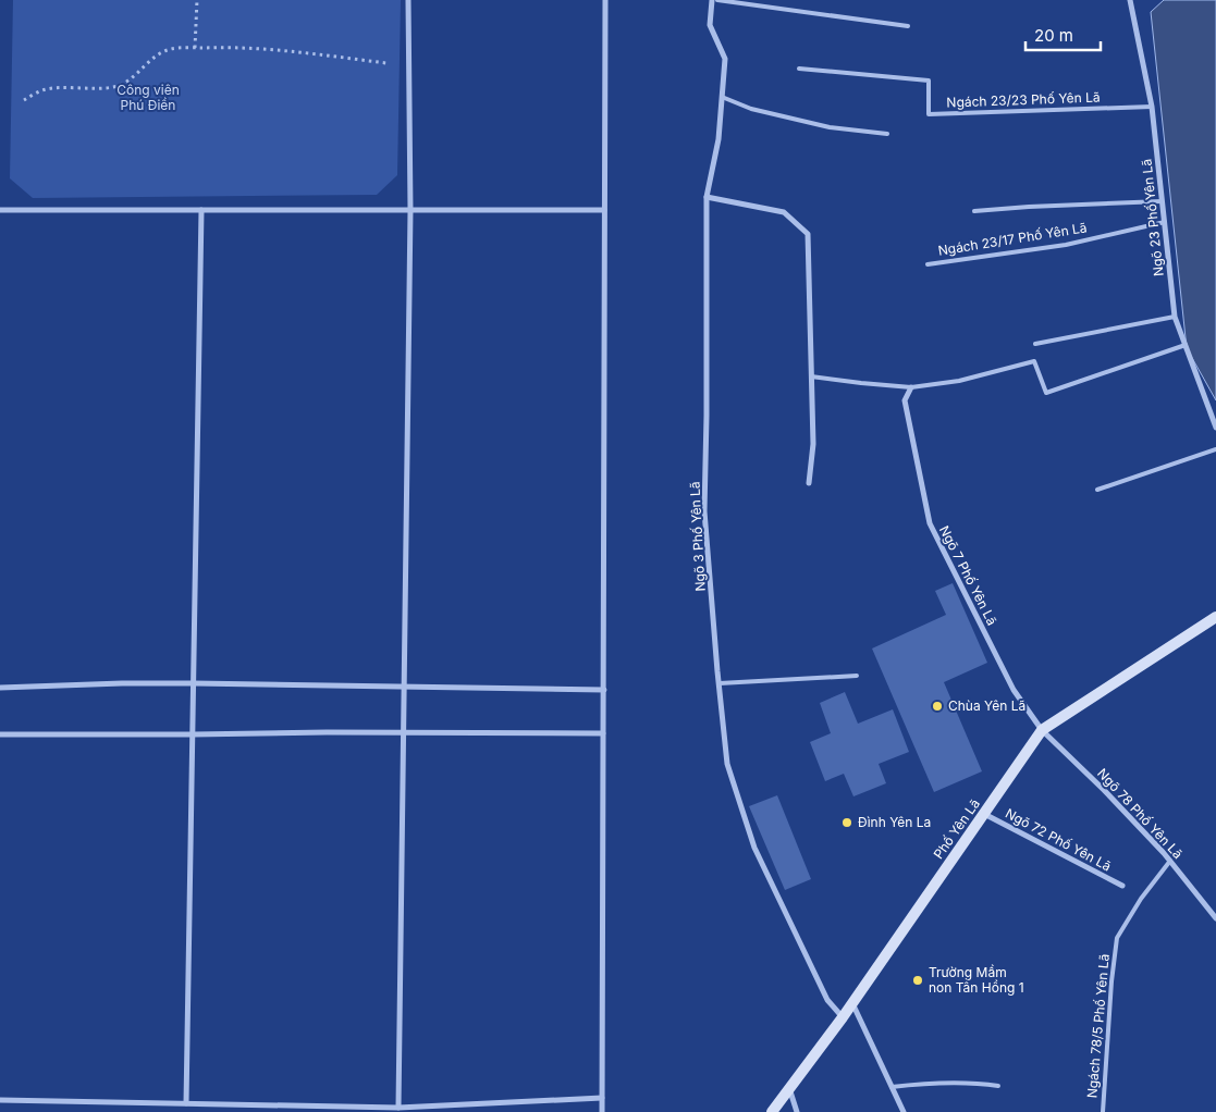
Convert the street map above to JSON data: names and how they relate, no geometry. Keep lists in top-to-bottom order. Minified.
{"streets":{"street":["Ngõ 23 Phố Yên Lã","Ngõ 3 Phố Yên Lã","Ngõ 7 Phố Yên Lã","Ngõ 78 Phố Yên Lã","Phố Yên Lã","Ngõ 72 Phố Yên Lã"],"lane":["Ngách 23/23 Phố Yên Lã","Ngách 23/17 Phố Yên Lã","Ngách 78/5 Phố Yên Lã"]},"crossings":[["Ngách 23/23 Phố Yên Lã","Ngõ 23 Phố Yên Lã"],["Ngõ 23 Phố Yên Lã","Ngách 23/17 Phố Yên Lã"],["Ngõ 3 Phố Yên Lã","Phố Yên Lã"],["Ngõ 7 Phố Yên Lã","Ngõ 78 Phố Yên Lã"],["Ngõ 7 Phố Yên Lã","Phố Yên Lã"],["Ngõ 78 Phố Yên Lã","Phố Yên Lã"],["Ngõ 78 Phố Yên Lã","Ngách 78/5 Phố Yên Lã"],["Phố Yên Lã","Ngõ 72 Phố Yên Lã"]],"parks":["Công viên Phú Điền"],"places":["Chùa Yên Lã","Đình Yên La","Trường Mầm non Tân Hồng 1"],"scale_bar":"20 m"}
